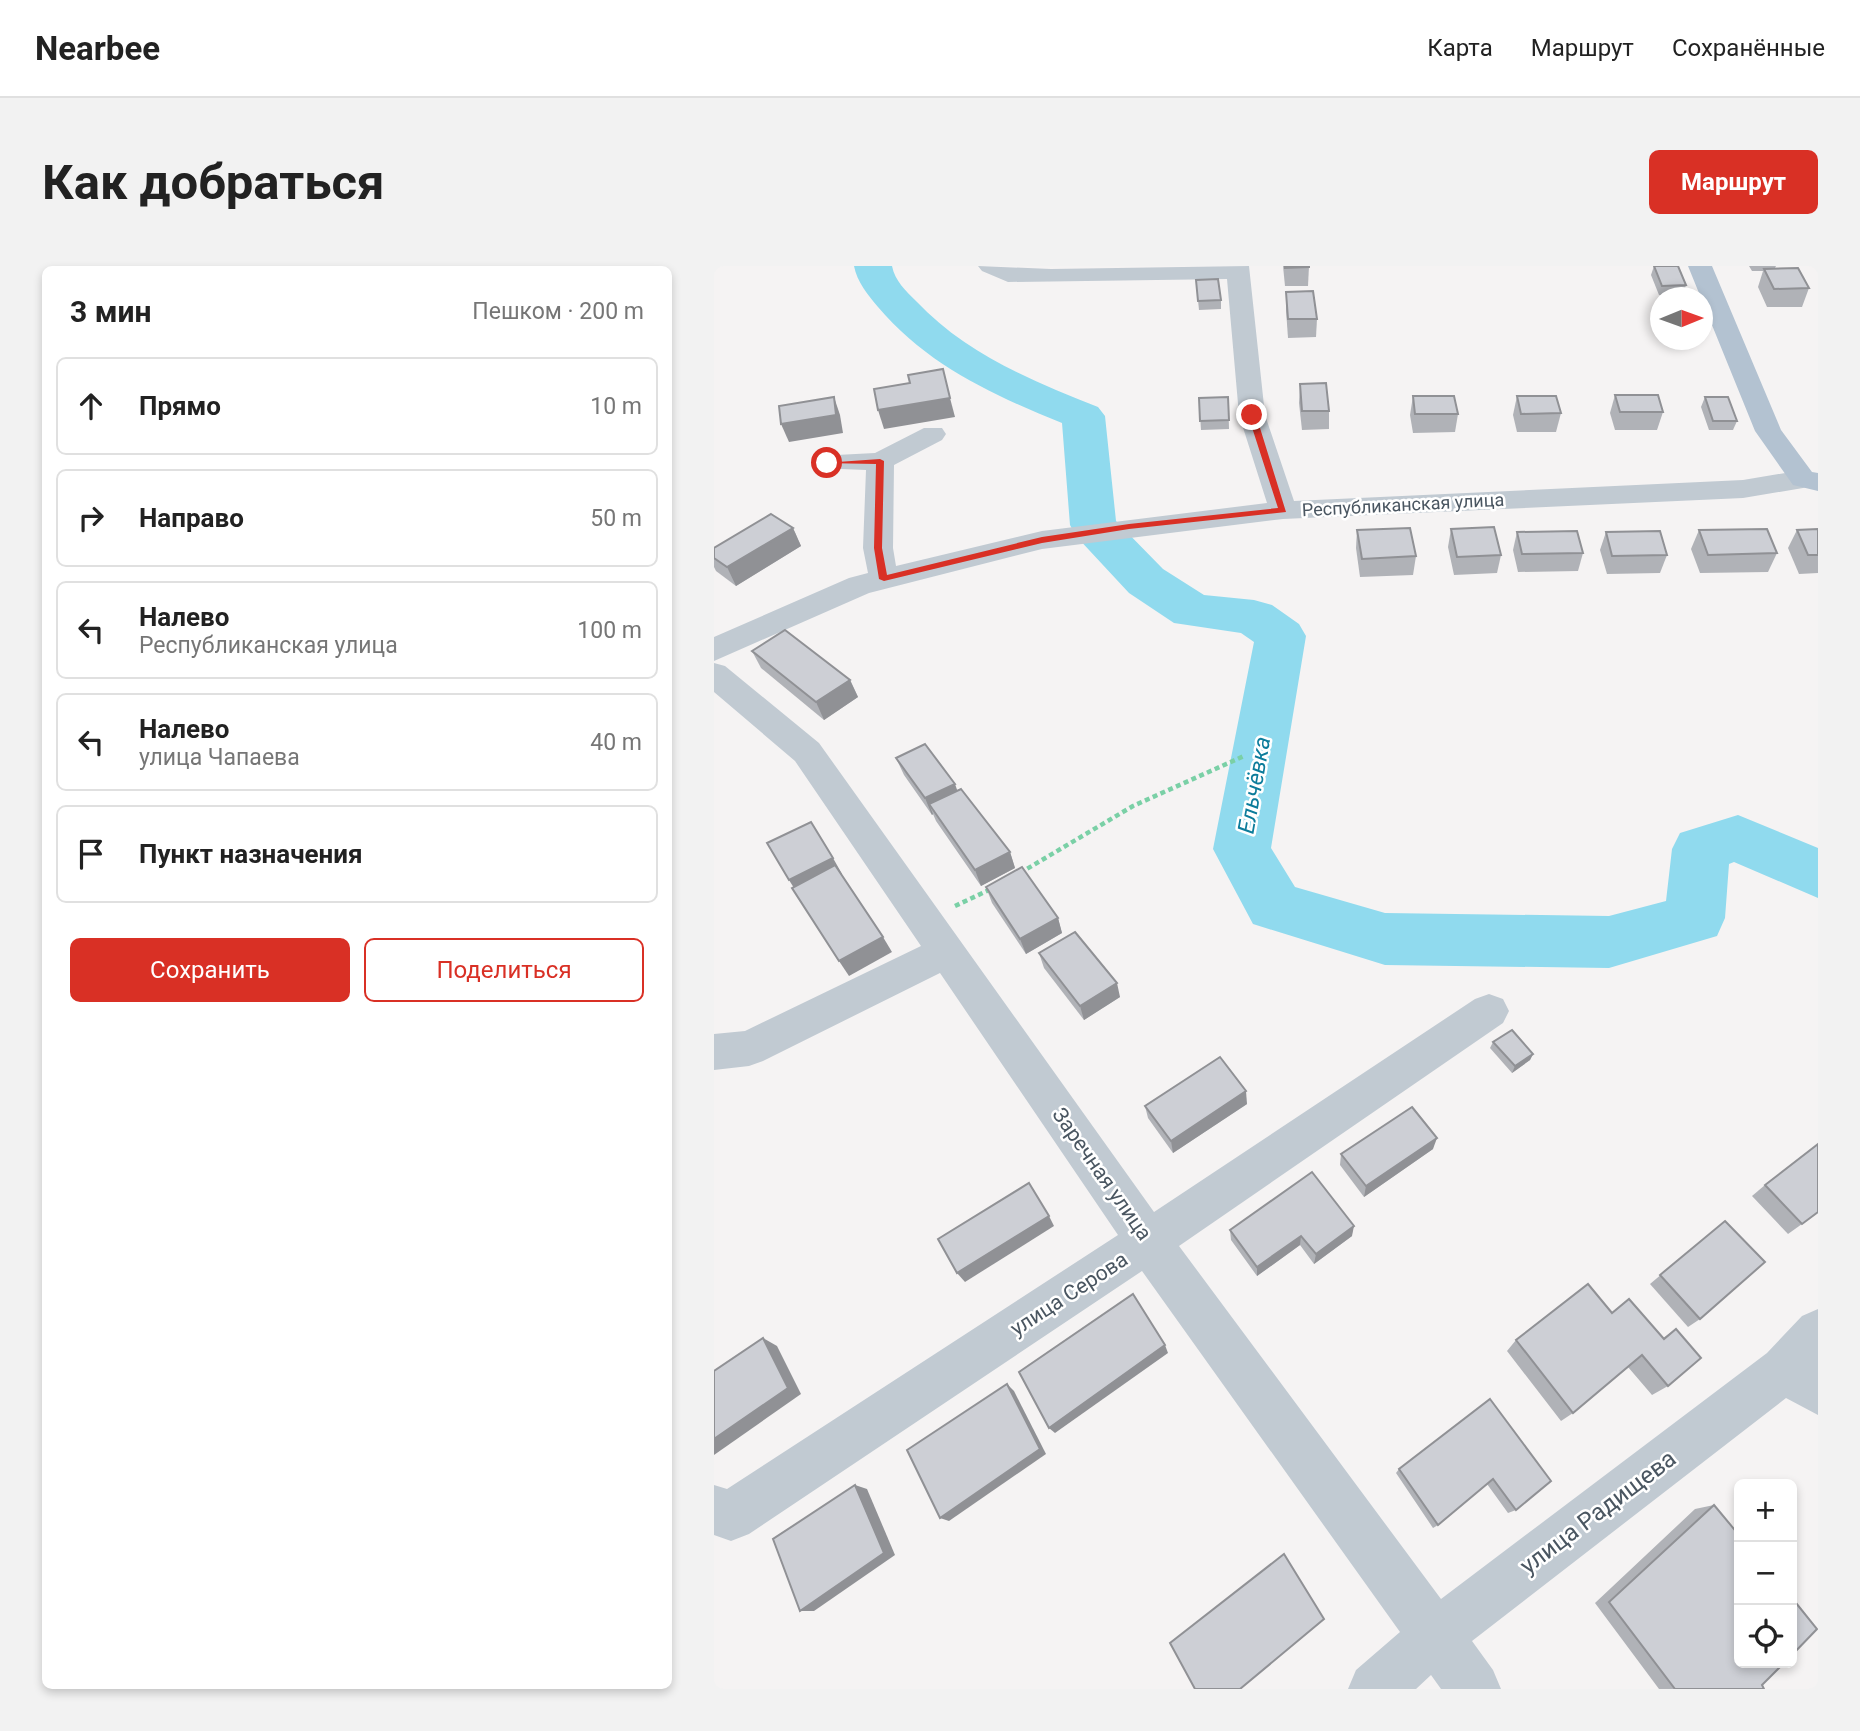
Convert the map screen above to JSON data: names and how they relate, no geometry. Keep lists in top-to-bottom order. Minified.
{"streets":{"street":["Республиканская улица","Заречная улица","улица Серова","улица Радищева"]},"crossings":[["Заречная улица","улица Серова"],["Заречная улица","улица Радищева"]],"water":["Ельчёвка"],"north":"right","page":{"header":"Nearbee","nav":["Карта","Маршрут","Сохранённые"],"buttons":["Маршрут",["Сохранить","Поделиться"]],"title":"Как добраться","heading":["3 мин","Пешком · 200 m"],"list":[["Прямо","10 m"],["Направо","50 m"],["Налево","Республиканская улица","100 m"],["Налево","улица Чапаева","40 m"],"Пункт назначения"],"map_buttons":["+","−"]}}
